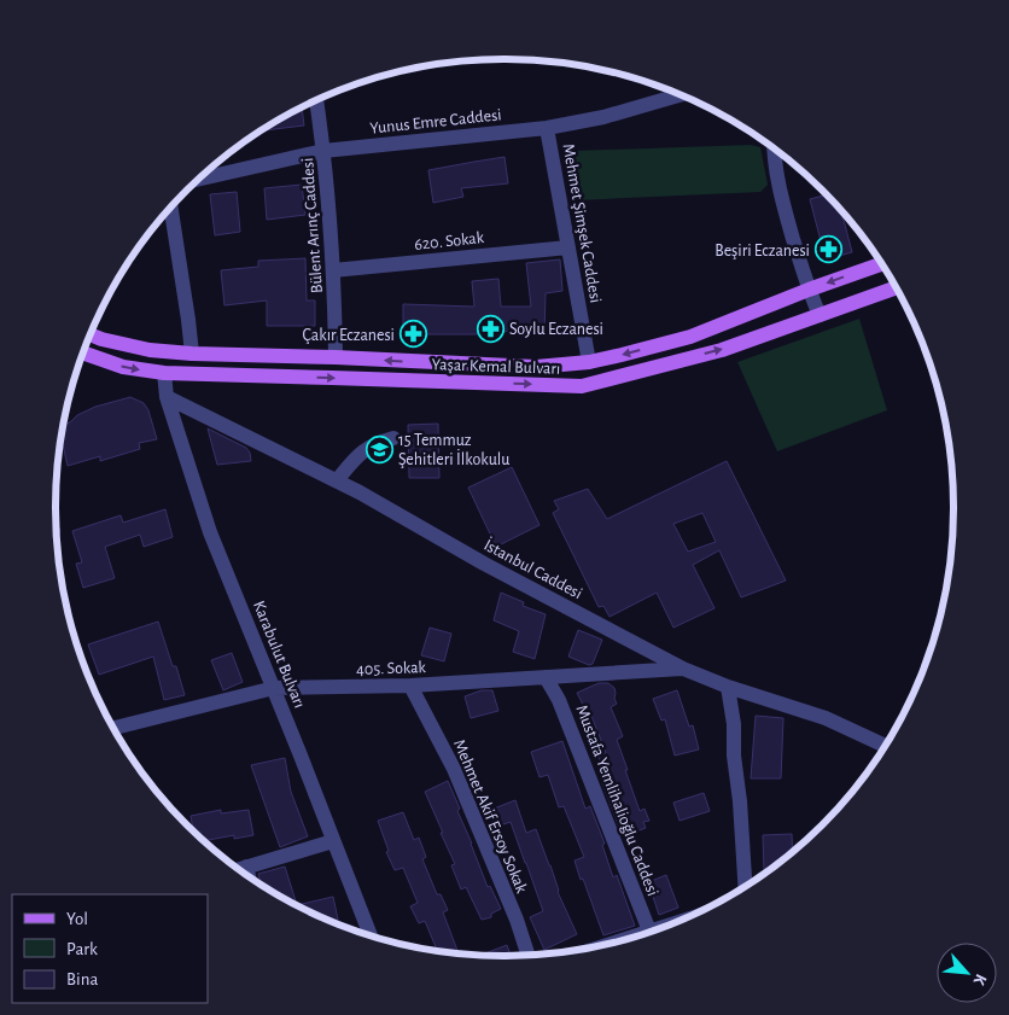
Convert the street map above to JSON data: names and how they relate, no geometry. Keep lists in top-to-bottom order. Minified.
{"streets":{"main road":["Yaşar Kemal Bulvarı"],"street":["Yunus Emre Caddesi","Mehmet Şimşek Caddesi","Bülent Arınç Caddesi","620. Sokak","İstanbul Caddesi","Karabulut Bulvarı","405. Sokak","Mustafa Yemlihalioğlu Caddesi","Mehmet Akif Ersoy Sokak"]},"crossings":[["Yunus Emre Caddesi","Mehmet Şimşek Caddesi"],["Yunus Emre Caddesi","Bülent Arınç Caddesi"],["Mehmet Şimşek Caddesi","620. Sokak"],["Mehmet Şimşek Caddesi","Yaşar Kemal Bulvarı"],["Bülent Arınç Caddesi","620. Sokak"],["Bülent Arınç Caddesi","Yaşar Kemal Bulvarı"],["Yaşar Kemal Bulvarı","Karabulut Bulvarı"],["İstanbul Caddesi","Karabulut Bulvarı"],["İstanbul Caddesi","405. Sokak"],["Karabulut Bulvarı","405. Sokak"],["405. Sokak","Mustafa Yemlihalioğlu Caddesi"],["405. Sokak","Mehmet Akif Ersoy Sokak"]],"places":{"pharmacy":["Beşiri Eczanesi","Soylu Eczanesi","Çakır Eczanesi"],"school or university":["15 Temmuz Şehitleri İlkokulu"]},"legend":["Yol","Park","Bina"],"north":"bottom right"}
